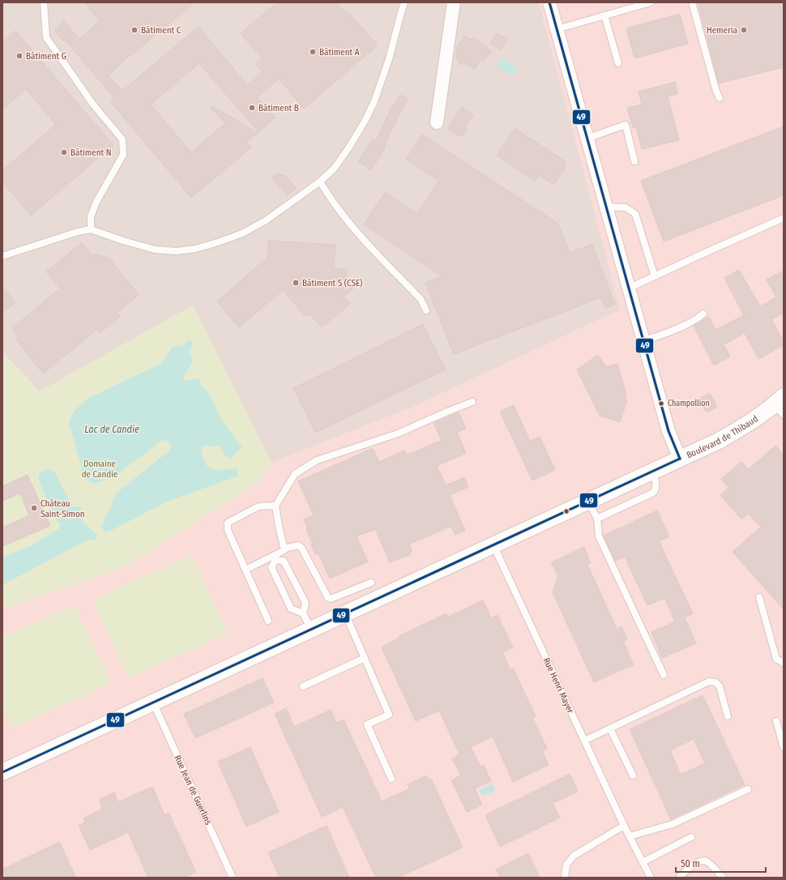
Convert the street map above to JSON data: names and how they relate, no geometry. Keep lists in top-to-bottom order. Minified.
{"streets":{"street":["Boulevard de Thibaud"],"lane":["Rue Henri Mayer","Rue Jean de Guerlins"]},"crossings":[["Boulevard de Thibaud","Rue Henri Mayer"],["Boulevard de Thibaud","Rue Jean de Guerlins"]],"water":["Lac de Candie"],"parks":["Domaine de Candie"],"places":["Bâtiment C","Hemeria","Bâtiment A","Bâtiment G","Bâtiment B","Bâtiment N","Bâtiment S (CSE)","Champollion","Château Saint-Simon"],"lines":["transit line 49"],"scale_bar":"50 m"}
